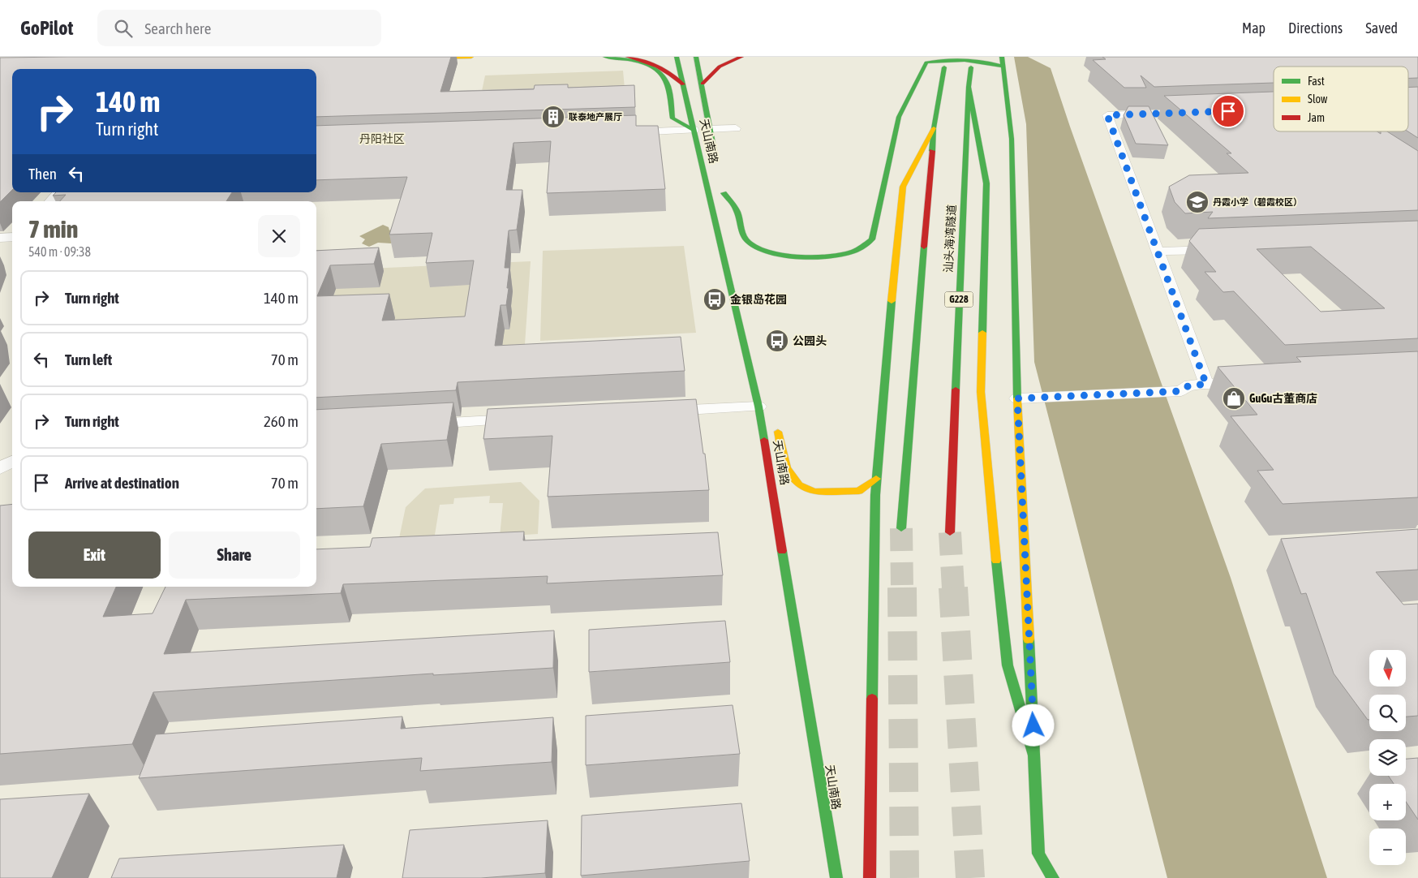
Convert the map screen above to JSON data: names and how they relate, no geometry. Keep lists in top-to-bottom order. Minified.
{"streets":{"main road":["天山南路","汕头海湾隧道","G228"]},"districts":["丹阳社区"],"places":{"building":["联泰地产展厅"],"school or university":["丹霞小学（碧霞校区）"],"bus stop":["金银岛花园","公园头"],"shop":["GuGu古董商店"]},"legend":["Fast","Slow","Jam"],"north":"bottom","page":{"header":"GoPilot","search":"Search here","nav":["Map","Directions","Saved"],"turn":["140 m","Turn right"],"then":"Then","heading":["7 min","540 m · 09:38"],"list":[{"name":"Turn right","value":"140 m"},{"name":"Turn left","value":"70 m"},{"name":"Turn right","value":"260 m"},{"name":"Arrive at destination","value":"70 m"}],"buttons":["Exit","Share"],"map_buttons":["+","−"]}}
